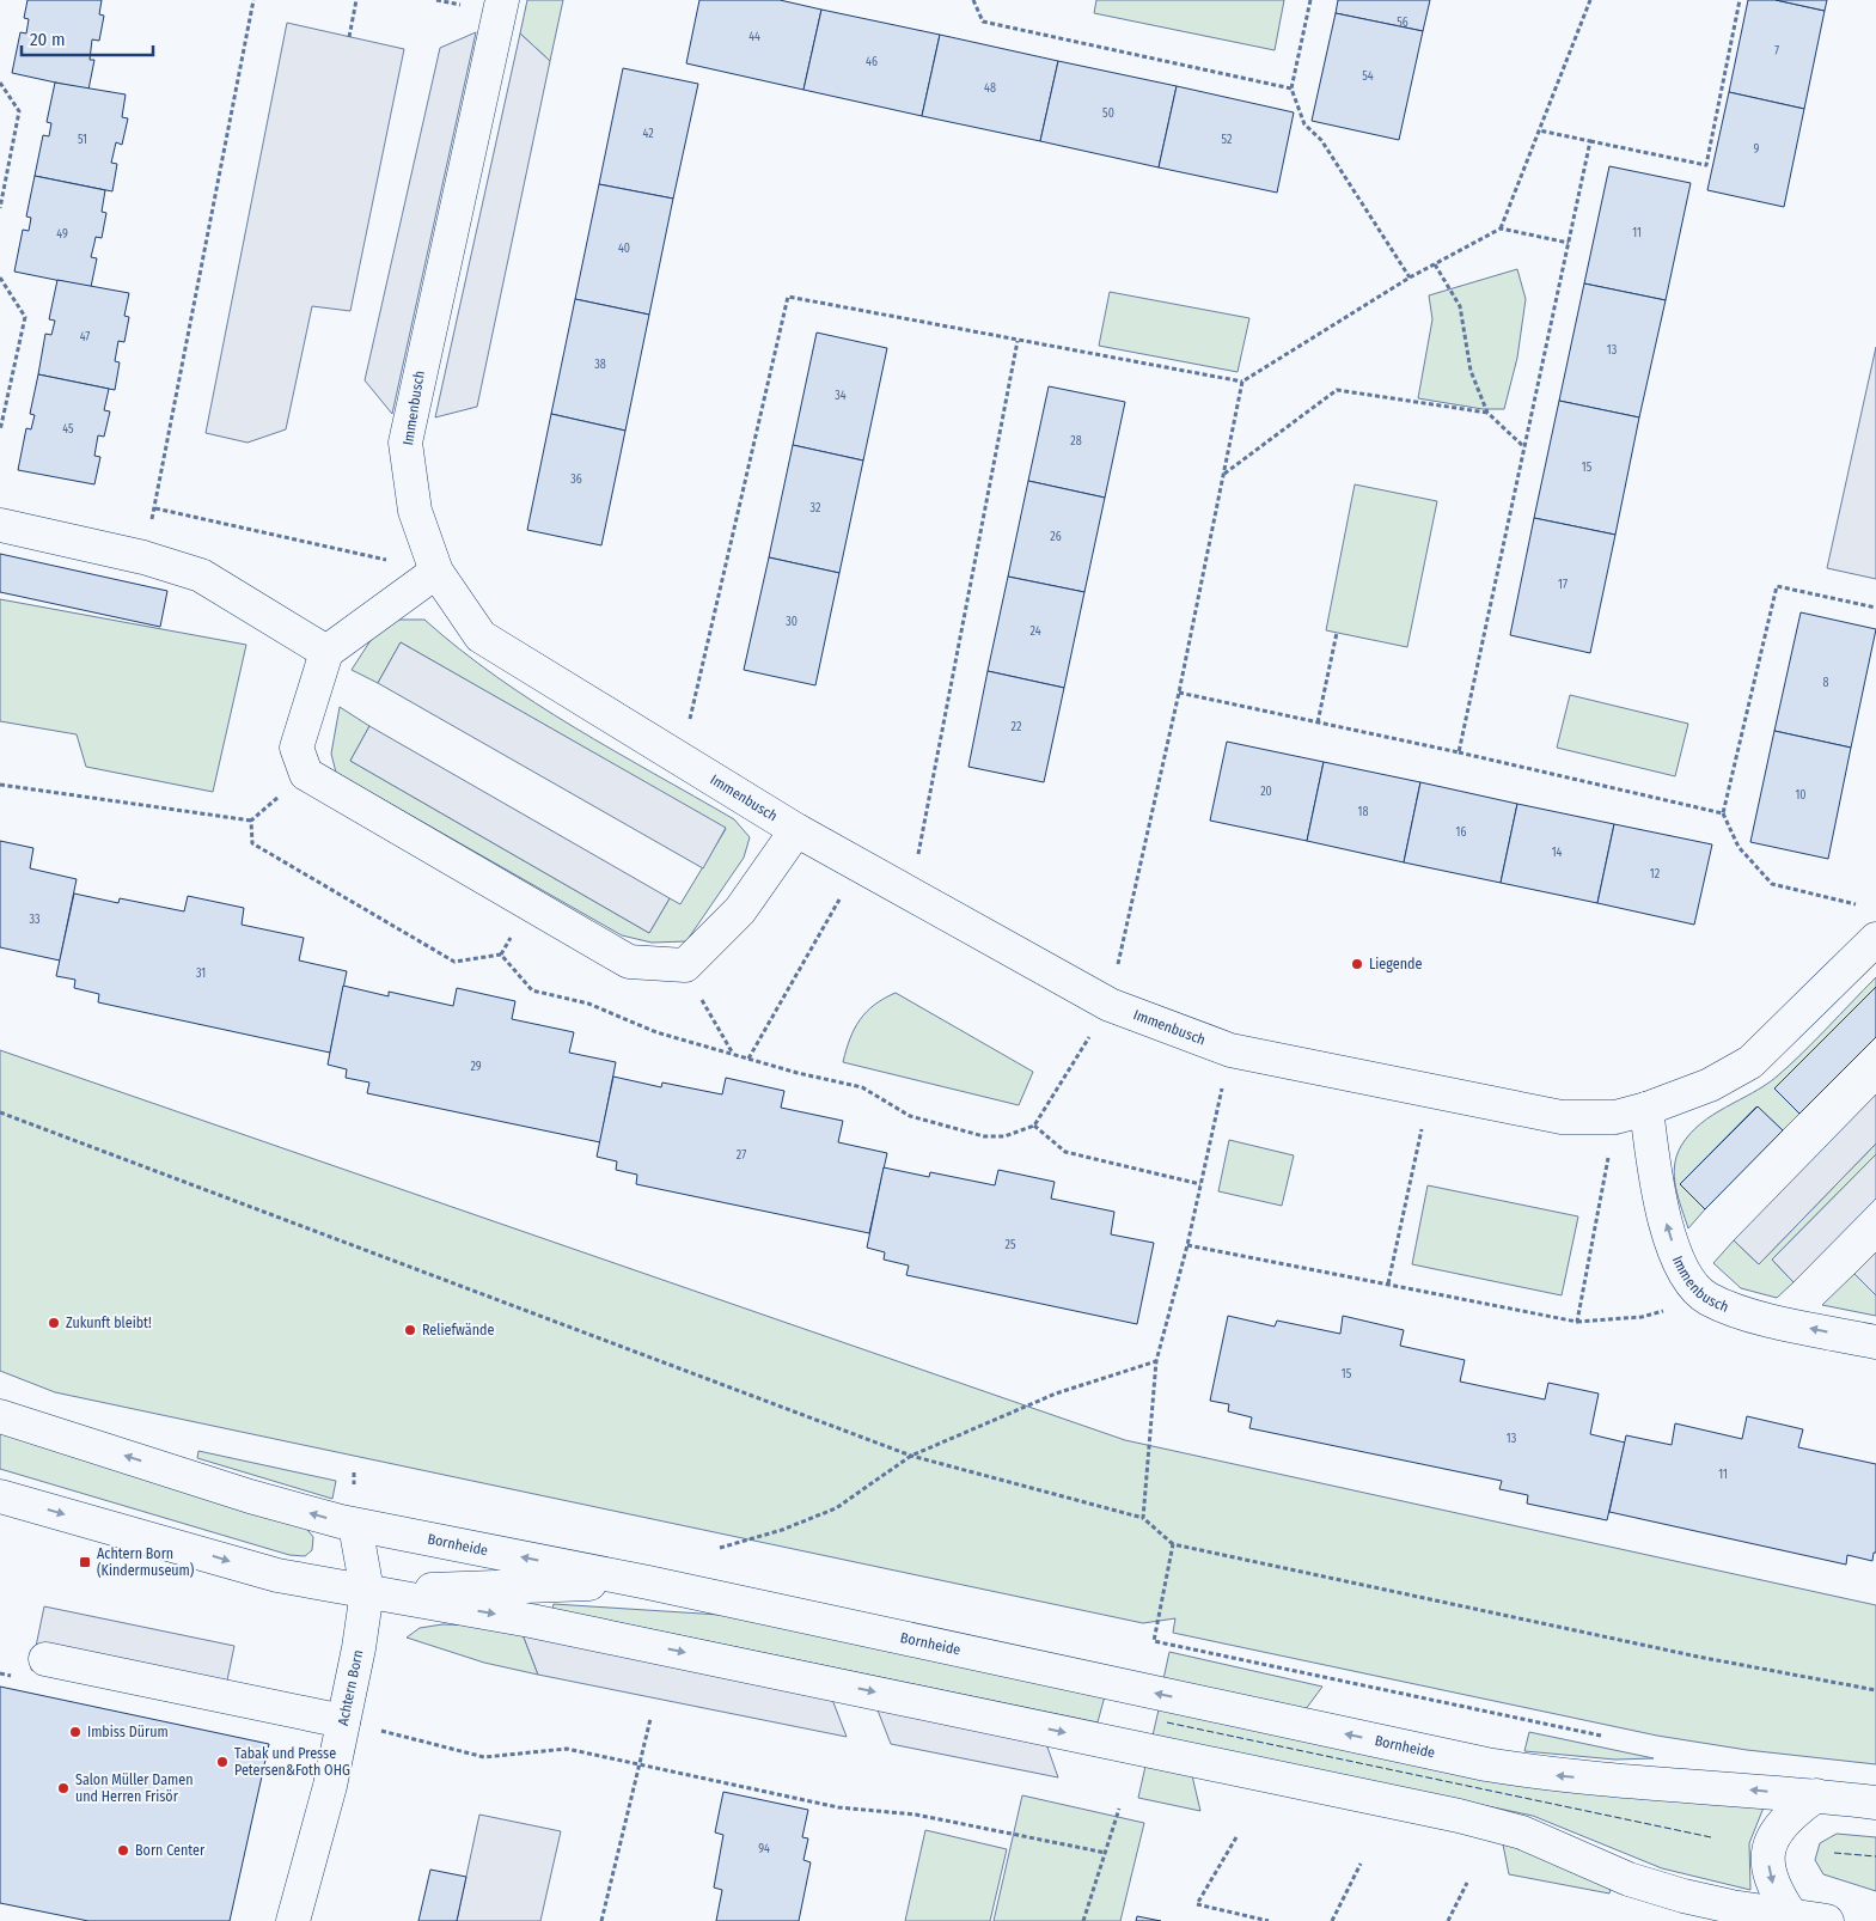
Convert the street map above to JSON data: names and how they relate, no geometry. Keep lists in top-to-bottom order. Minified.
{"streets":{"street":["Immenbusch","Bornheide","Achtern Born"]},"places":{"other":["Liegende","Zukunft bleibt!","Reliefwände","Imbiss Dürum","Tabak und Presse Petersen&Foth OHG","Salon Müller Damen und Herren Frisör","Born Center"],"transit":["Achtern Born (Kindermuseum)"]},"house_numbers":["56","44","7","46","54","48","50","42","51","52","9","11","49","40","47","13","38","34","45","28","15","36","32","26","17","30","24","8","22","20","10","18","16","14","12","33","31","29","27","25","15","13","11","94"],"scale_bar":"20 m"}
